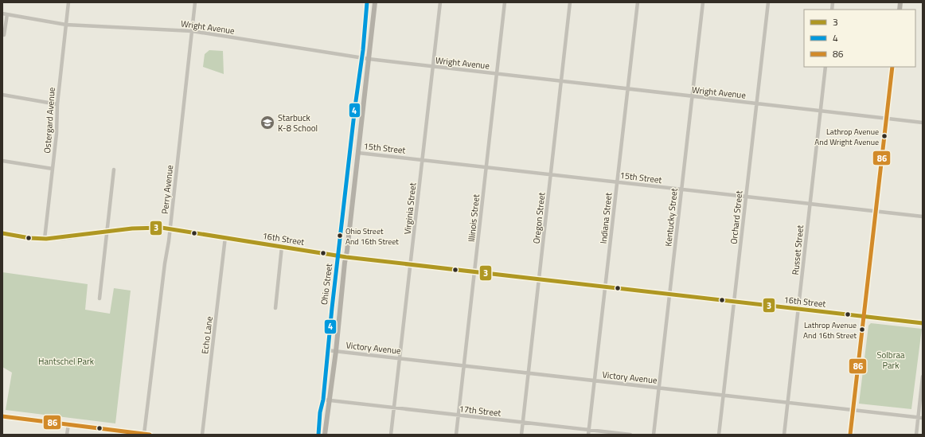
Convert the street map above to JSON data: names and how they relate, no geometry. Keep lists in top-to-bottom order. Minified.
{"streets":{"street":["Wright Avenue","Ostergard Avenue","15th Street","Perry Avenue","Virginia Street","Kentucky Street","Orchard Street","Illinois Street","Oregon Street","Indiana Street","16th Street","Russet Street","Ohio Street","Echo Lane","Victory Avenue","17th Street"]},"crossings":[["Wright Avenue","Ostergard Avenue"],["Wright Avenue","Perry Avenue"],["Wright Avenue","Virginia Street"],["Wright Avenue","Kentucky Street"],["Wright Avenue","Orchard Street"],["Wright Avenue","Illinois Street"],["Wright Avenue","Oregon Street"],["Wright Avenue","Indiana Street"],["Wright Avenue","Russet Street"],["Wright Avenue","Ohio Street"],["Ostergard Avenue","16th Street"],["15th Street","Virginia Street"],["15th Street","Kentucky Street"],["15th Street","Orchard Street"],["15th Street","Illinois Street"],["15th Street","Oregon Street"],["15th Street","Indiana Street"],["15th Street","Russet Street"],["15th Street","Ohio Street"],["Perry Avenue","16th Street"],["Virginia Street","16th Street"],["Virginia Street","Victory Avenue"],["Virginia Street","17th Street"],["Kentucky Street","16th Street"],["Kentucky Street","Victory Avenue"],["Orchard Street","16th Street"],["Orchard Street","Victory Avenue"],["Illinois Street","16th Street"],["Illinois Street","Victory Avenue"],["Illinois Street","17th Street"],["Oregon Street","16th Street"],["Oregon Street","Victory Avenue"],["Oregon Street","17th Street"],["Indiana Street","16th Street"],["Indiana Street","Victory Avenue"],["Indiana Street","17th Street"],["16th Street","Russet Street"],["16th Street","Ohio Street"],["16th Street","Echo Lane"],["Russet Street","Victory Avenue"],["Ohio Street","Victory Avenue"],["Ohio Street","17th Street"]],"parks":["Solbraa Park","Hantschel Park"],"places":{"school or university":["Starbuck K-8 School"],"other":["Lathrop Avenue And Wright Avenue","Ohio Street And 16th Street","Lathrop Avenue And 16th Street"]},"lines":["transit line 4","transit line 86","transit line 3"],"legend":["3","4","86"]}
